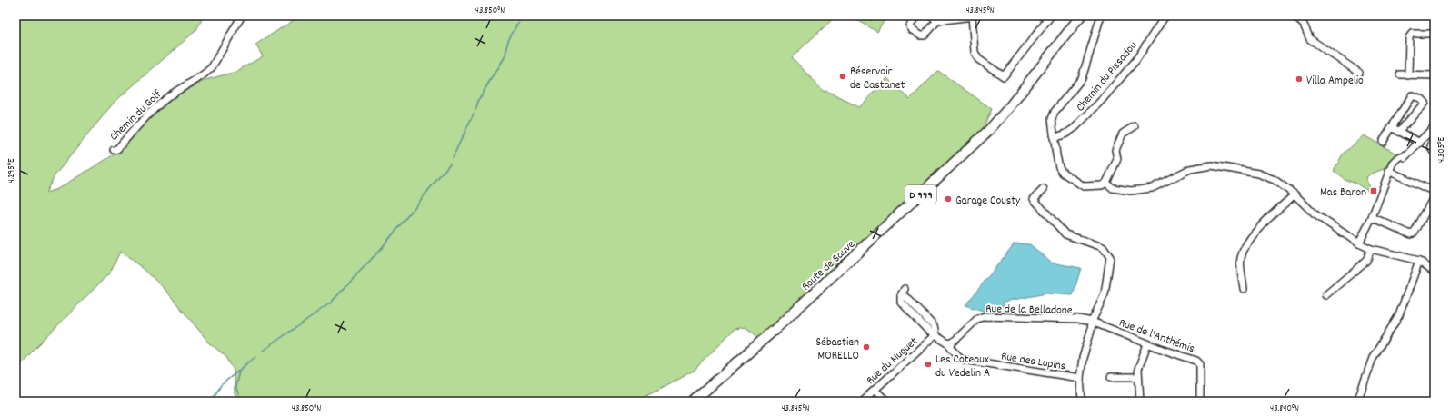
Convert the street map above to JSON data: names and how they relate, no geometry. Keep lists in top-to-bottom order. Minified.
{"streets":{"main road":["D 999","Route de Sauve"],"street":["Chemin du Pissadou","Chemin du Golf","Rue de la Belladone","Rue de l'Anthémis","Rue du Muguet","Rue des Lupins"]},"crossings":[["Rue de la Belladone","Rue de l'Anthémis"],["Rue de la Belladone","Rue des Lupins"]],"places":{"other":["Réservoir de Castanet","Villa Ampelio","Garage Cousty","Sébastien MORELLO","Les Coteaux du Vedelin A"],"transit":["Mas Baron"]},"coordinates":["43.850°N","43.845°N","4.305°E","4.295°E","43.840°N"]}
